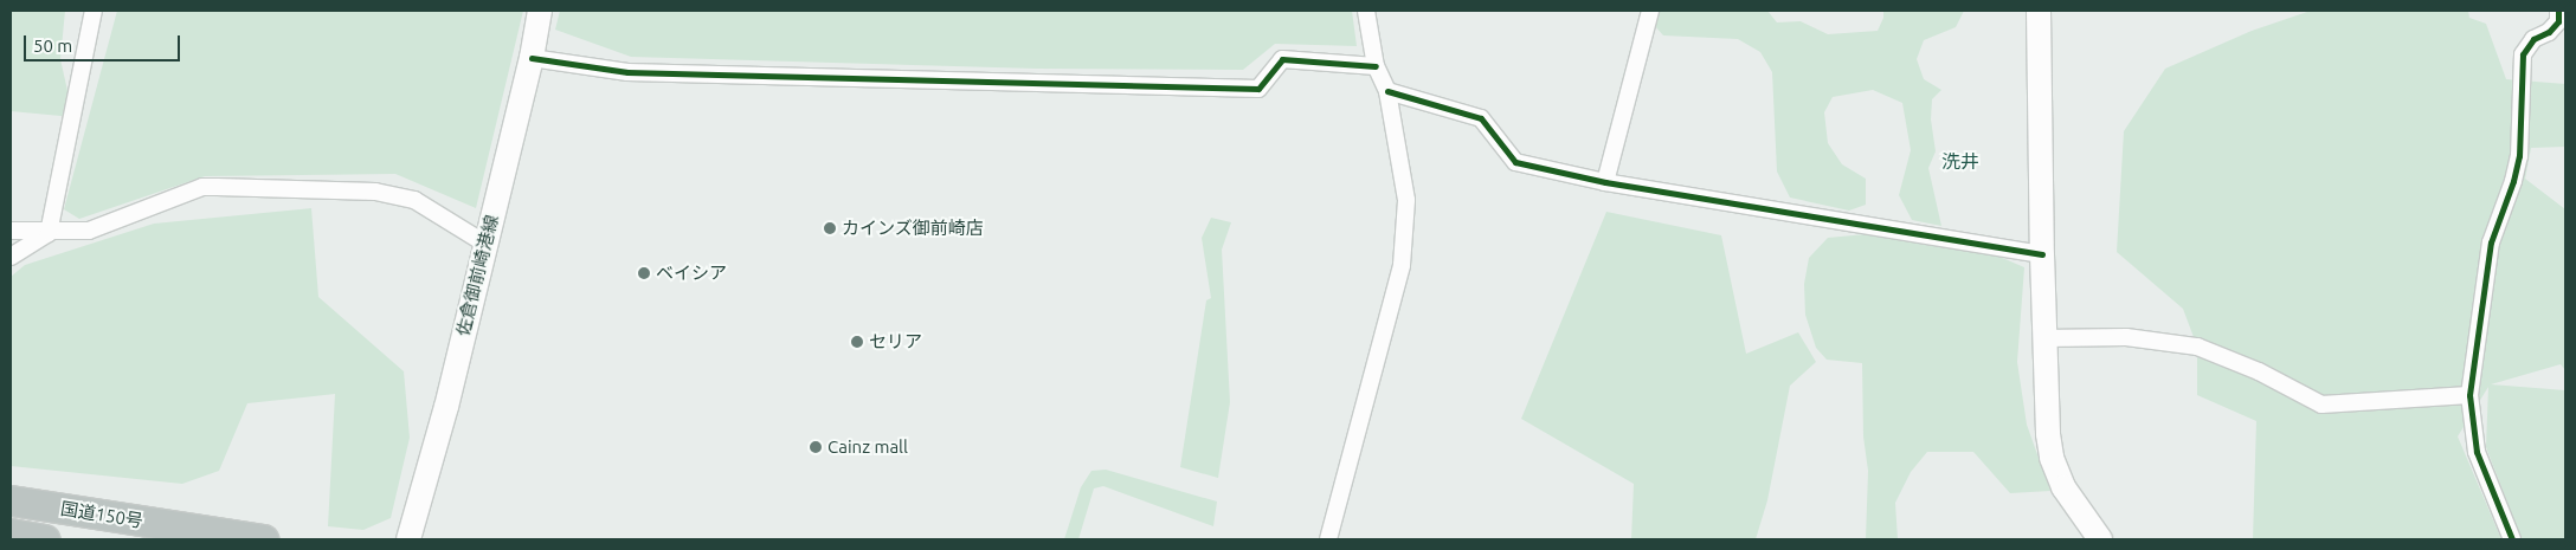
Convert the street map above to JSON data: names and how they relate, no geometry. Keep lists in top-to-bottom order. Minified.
{"streets":{"highway":["国道150号"],"main road":["佐倉御前崎港線"]},"districts":["洗井"],"places":["カインズ御前崎店","ベイシア","セリア","Cainz mall"],"scale_bar":"50 m"}
